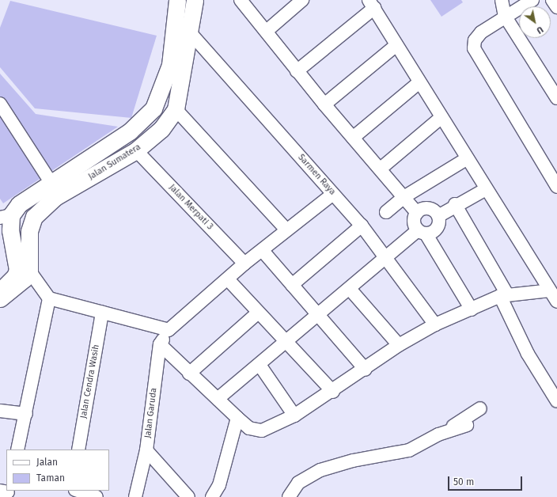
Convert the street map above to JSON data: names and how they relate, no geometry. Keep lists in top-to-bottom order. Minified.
{"streets":{"main road":["Jalan Sumatera"],"street":["Sarmen Raya","Jalan Merpati 3","Jalan Cendra Wasih","Jalan Garuda"]},"crossings":[["Jalan Sumatera","Sarmen Raya"],["Jalan Sumatera","Jalan Merpati 3"],["Sarmen Raya","Jalan Garuda"],["Jalan Merpati 3","Jalan Garuda"]],"legend":["Jalan","Taman"],"scale_bar":"50 m","north":"bottom right"}
